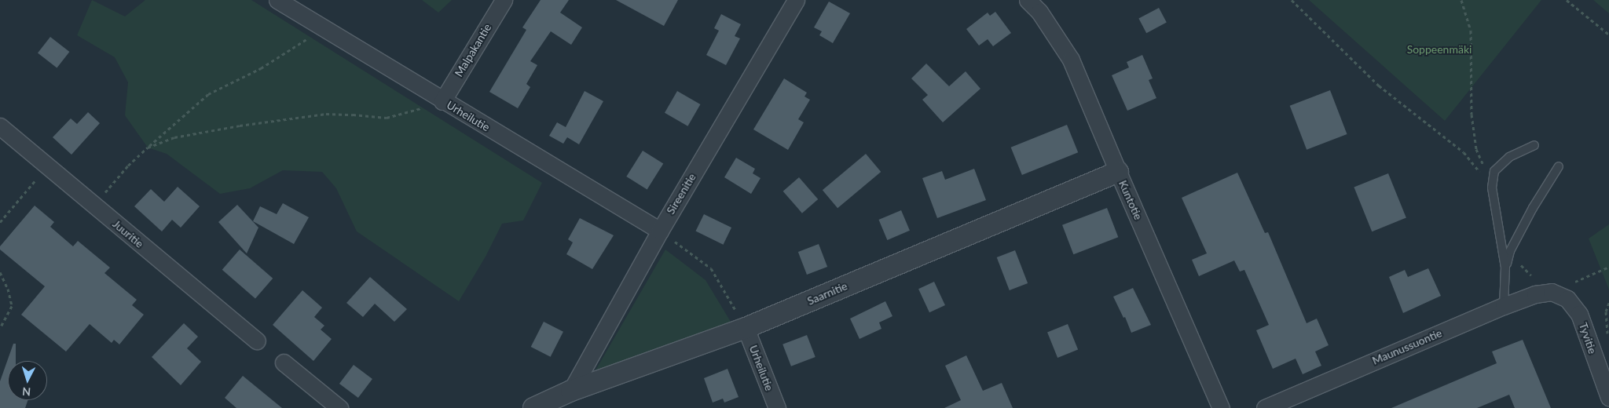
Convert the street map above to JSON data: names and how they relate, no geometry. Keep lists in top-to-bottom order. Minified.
{"streets":{"street":["Malpakantie","Urheilutie","Sireenitie","Kuntotie","Juuritie","Saarnitie","Tyvitie","Maunussuontie"]},"crossings":[["Malpakantie","Urheilutie"],["Urheilutie","Sireenitie"],["Urheilutie","Saarnitie"],["Sireenitie","Saarnitie"],["Kuntotie","Saarnitie"],["Tyvitie","Maunussuontie"]],"parks":["Soppeenmäki"],"north":"bottom"}
